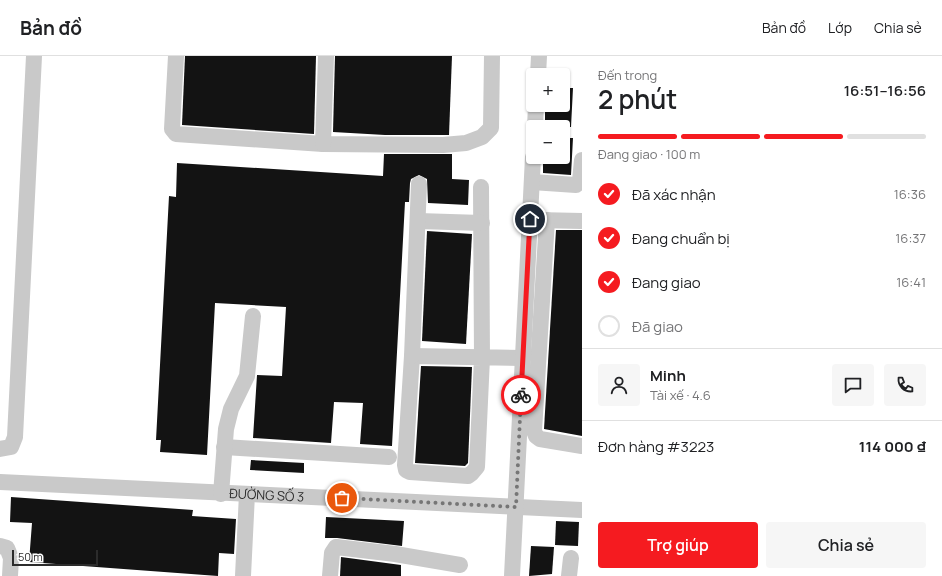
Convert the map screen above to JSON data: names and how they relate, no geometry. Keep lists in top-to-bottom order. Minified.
{"streets":{"street":["ĐƯỜNG SỐ 3"]},"scale_bar":"50 m","page":{"header":"Bản đồ","nav":["Bản đồ","Lớp","Chia sẻ"],"heading":["2 phút","Đến trong","16:51–16:56"],"panel":["Minh","Tài xế · 4.6","Đơn hàng #3223","114 000 ₫"],"map_buttons":["+","−"],"bar":"Đang giao · 100 m","list":[["Đã xác nhận","16:36"],["Đang chuẩn bị","16:37"],["Đang giao","16:41"],"Đã giao"],"buttons":["Trợ giúp","Chia sẻ"],"scale":"50 m"}}
